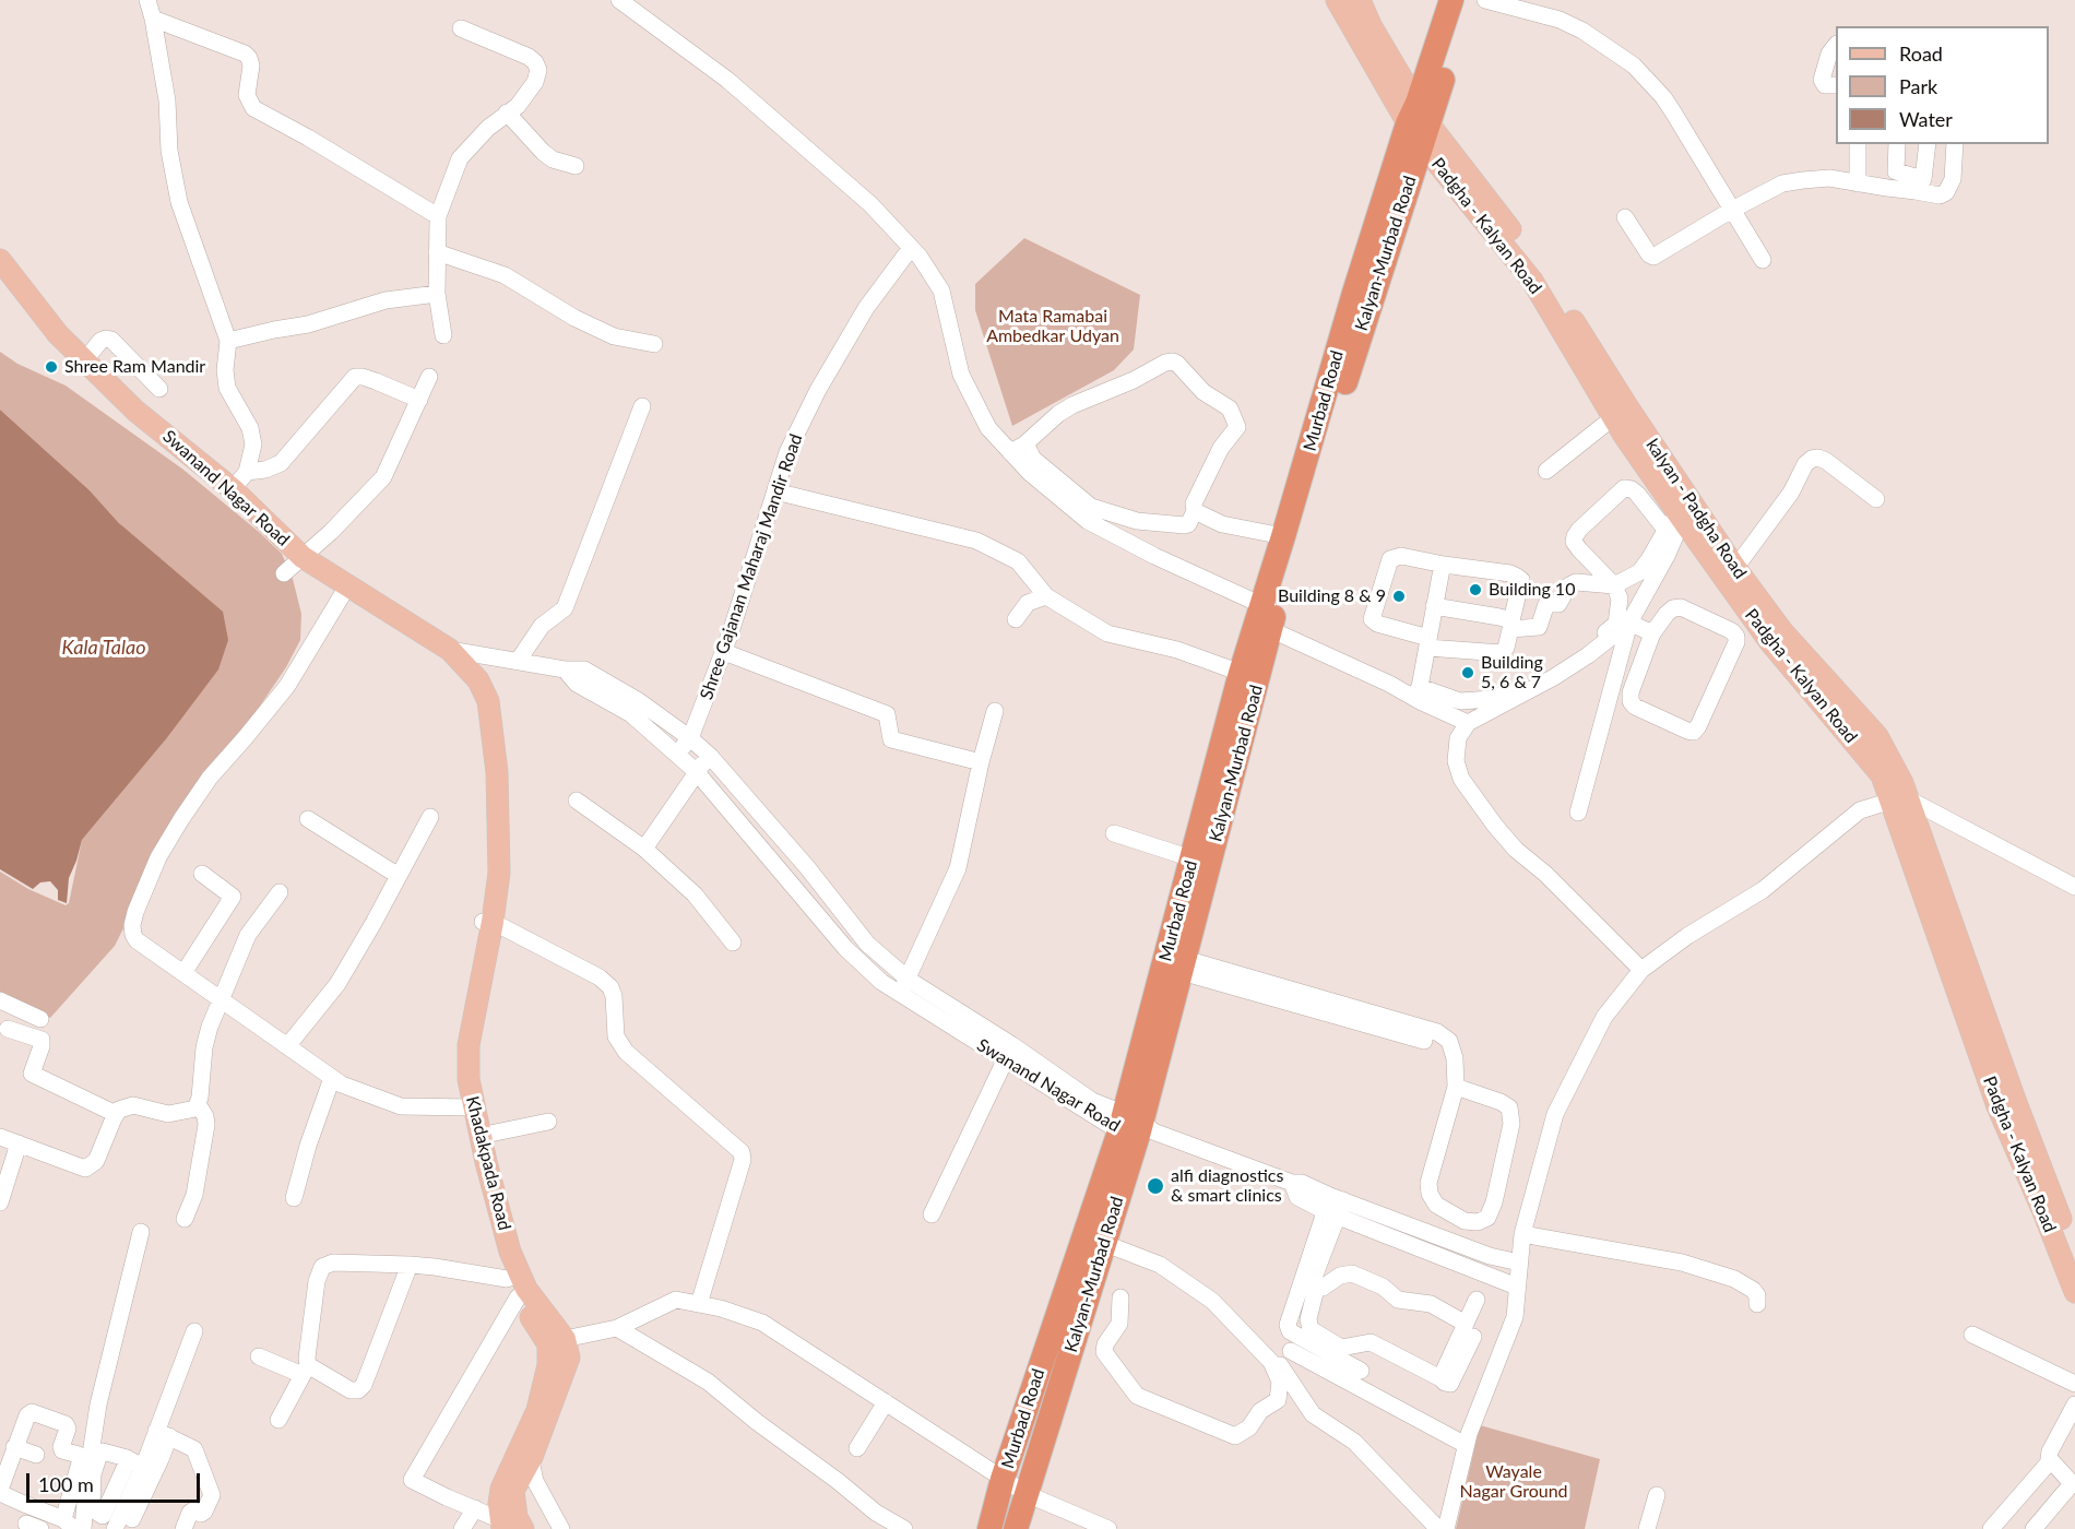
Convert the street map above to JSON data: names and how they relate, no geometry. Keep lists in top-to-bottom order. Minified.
{"streets":{"highway":["Kalyan-Murbad Road","Murbad Road"],"main road":["Padgha - Kalyan Road","Swanand Nagar Road","kalyan - Padgha Road","Khadakpada Road"],"street":["Shree Gajanan Maharaj Mandir Road"]},"crossings":[["Padgha - Kalyan Road","kalyan - Padgha Road"],["Kalyan-Murbad Road","Murbad Road"],["Kalyan-Murbad Road","Swanand Nagar Road"],["Murbad Road","Swanand Nagar Road"],["Murbad Road","kalyan - Padgha Road"],["Swanand Nagar Road","Shree Gajanan Maharaj Mandir Road"]],"water":["Kala Talao"],"parks":["Mata Ramabai Ambedkar Udyan","Wayale Nagar Ground"],"places":["Shree Ram Mandir","Building 10","Building 8 & 9","Building 5, 6 & 7","alfi diagnostics & smart clinics"],"legend":["Road","Park","Water"],"scale_bar":"100 m"}
